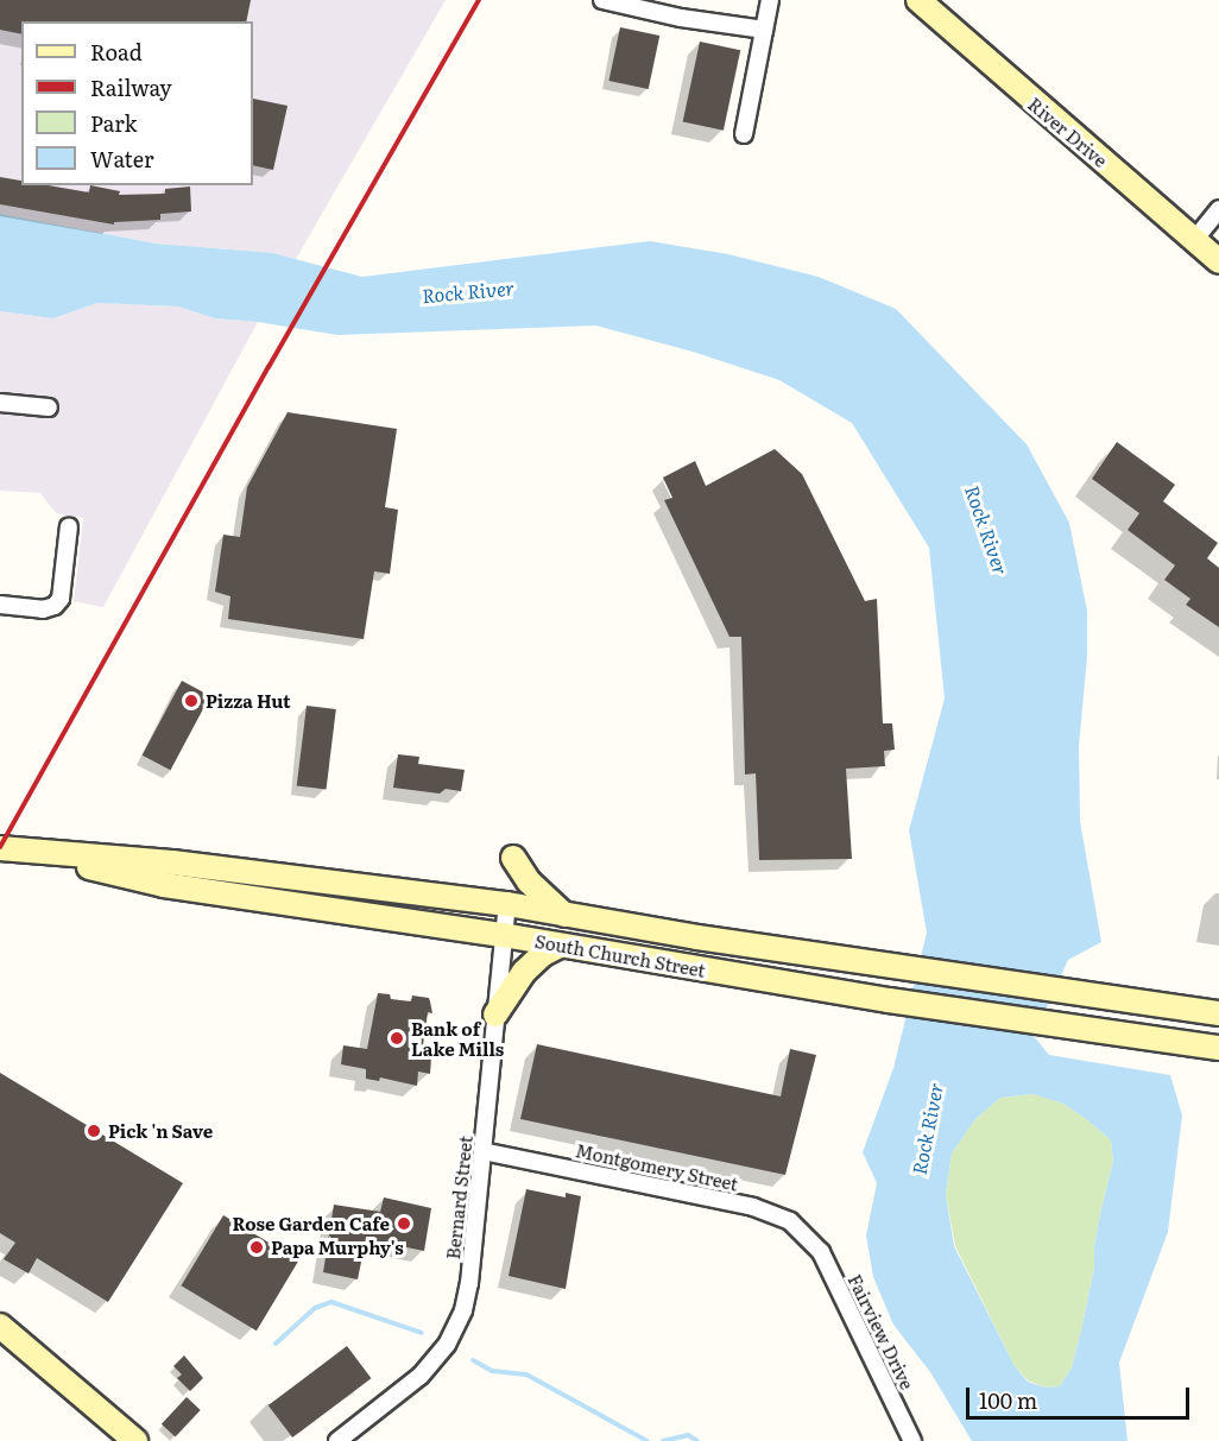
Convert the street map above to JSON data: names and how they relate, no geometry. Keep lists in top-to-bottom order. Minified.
{"streets":{"main road":["River Drive","South Church Street"],"street":["Montgomery Street","Bernard Street","Fairview Drive"]},"crossings":[["South Church Street","Bernard Street"],["Montgomery Street","Bernard Street"],["Montgomery Street","Fairview Drive"]],"water":["Rock River"],"places":["Pizza Hut","Bank of Lake Mills","Pick 'n Save","Rose Garden Cafe","Papa Murphy's"],"legend":["Road","Railway","Park","Water"],"scale_bar":"100 m"}
